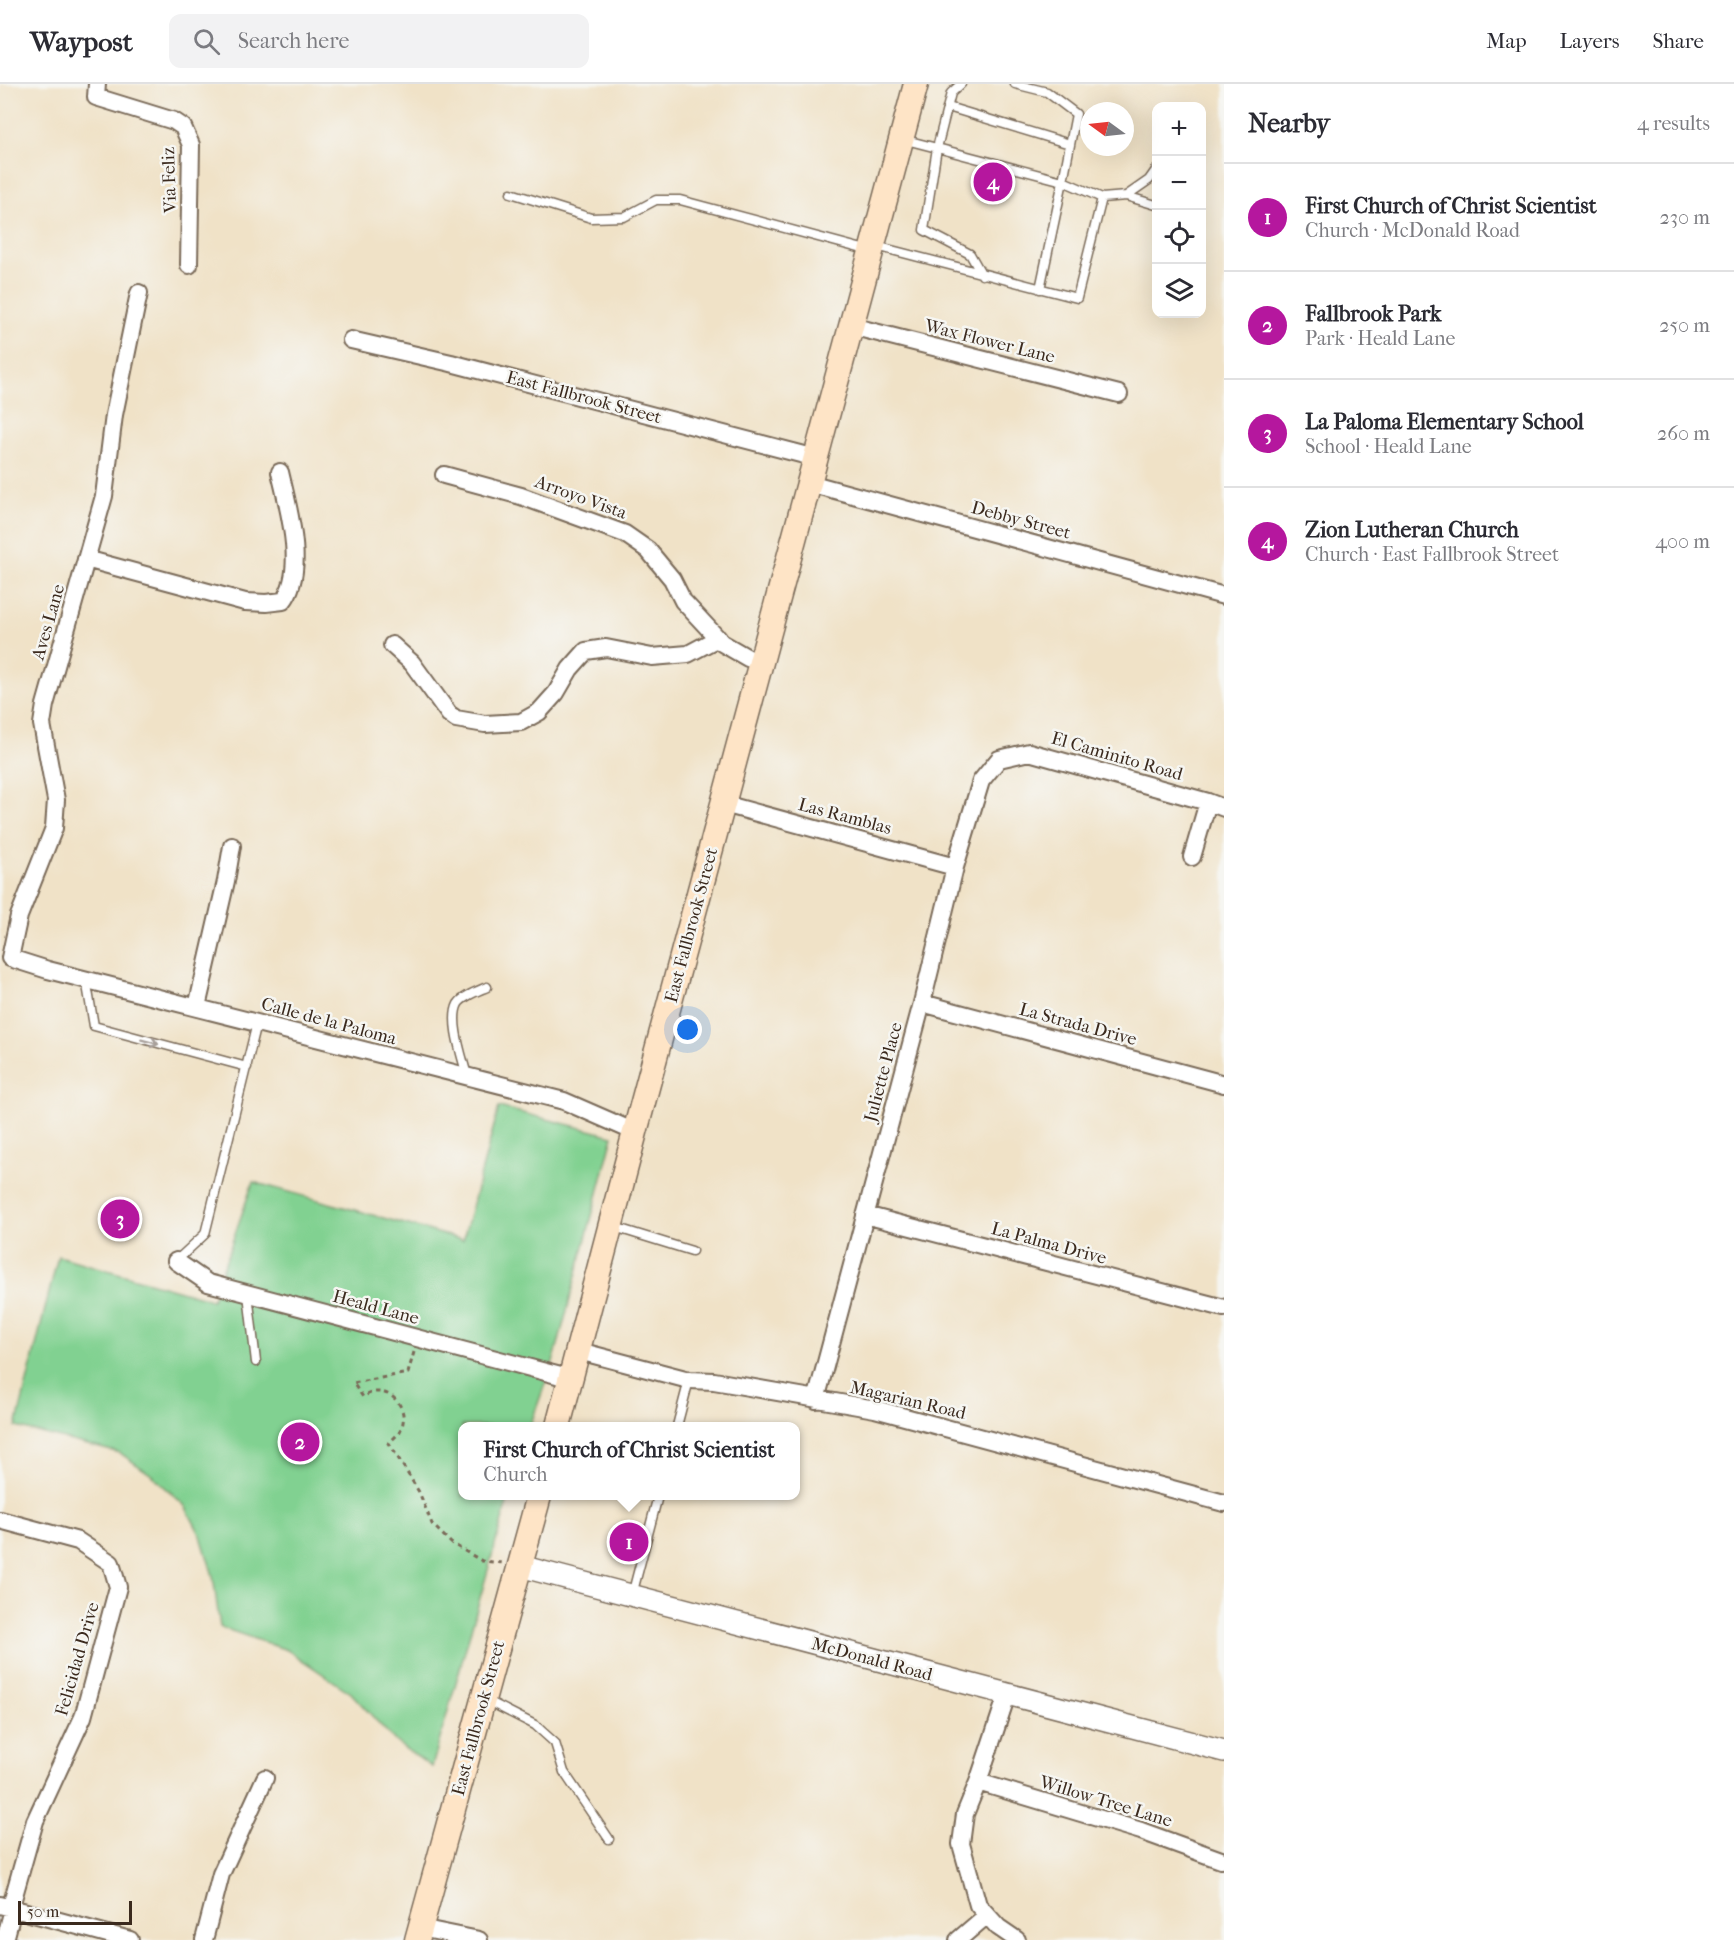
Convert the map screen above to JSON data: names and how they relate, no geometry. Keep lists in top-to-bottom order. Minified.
{"streets":{"main road":["East Fallbrook Street"],"street":["Via Feliz","Wax Flower Lane","Arroyo Vista","Debby Street","Aves Lane","El Caminito Road","Las Ramblas","Calle de la Paloma","La Strada Drive","Juliette Place","La Palma Drive","Heald Lane","Magarian Road","Felicidad Drive","McDonald Road","Willow Tree Lane"]},"crossings":[["Wax Flower Lane","East Fallbrook Street"],["East Fallbrook Street","Arroyo Vista"],["East Fallbrook Street","Debby Street"],["East Fallbrook Street","Las Ramblas"],["East Fallbrook Street","Calle de la Paloma"],["East Fallbrook Street","Heald Lane"],["East Fallbrook Street","Magarian Road"],["East Fallbrook Street","McDonald Road"],["Aves Lane","Calle de la Paloma"],["El Caminito Road","Juliette Place"],["Las Ramblas","Juliette Place"],["La Strada Drive","Juliette Place"],["Juliette Place","La Palma Drive"],["Juliette Place","Magarian Road"]],"scale_bar":"50 m","north":"left","page":{"header":"Waypost","search":"Search here","nav":["Map","Layers","Share"],"heading":["Nearby","4 results"],"map_buttons":["+","−"],"pins":["4","3","2","1"],"list":[{"mark":"1","name":"First Church of Christ Scientist","note":"Church · McDonald Road","value":"230 m"},{"mark":"2","name":"Fallbrook Park","note":"Park · Heald Lane","value":"250 m"},{"mark":"3","name":"La Paloma Elementary School","note":"School · Heald Lane","value":"260 m"},{"mark":"4","name":"Zion Lutheran Church","note":"Church · East Fallbrook Street","value":"400 m"}],"popup":["First Church of Christ Scientist","Church"],"scale":"50 m"}}
